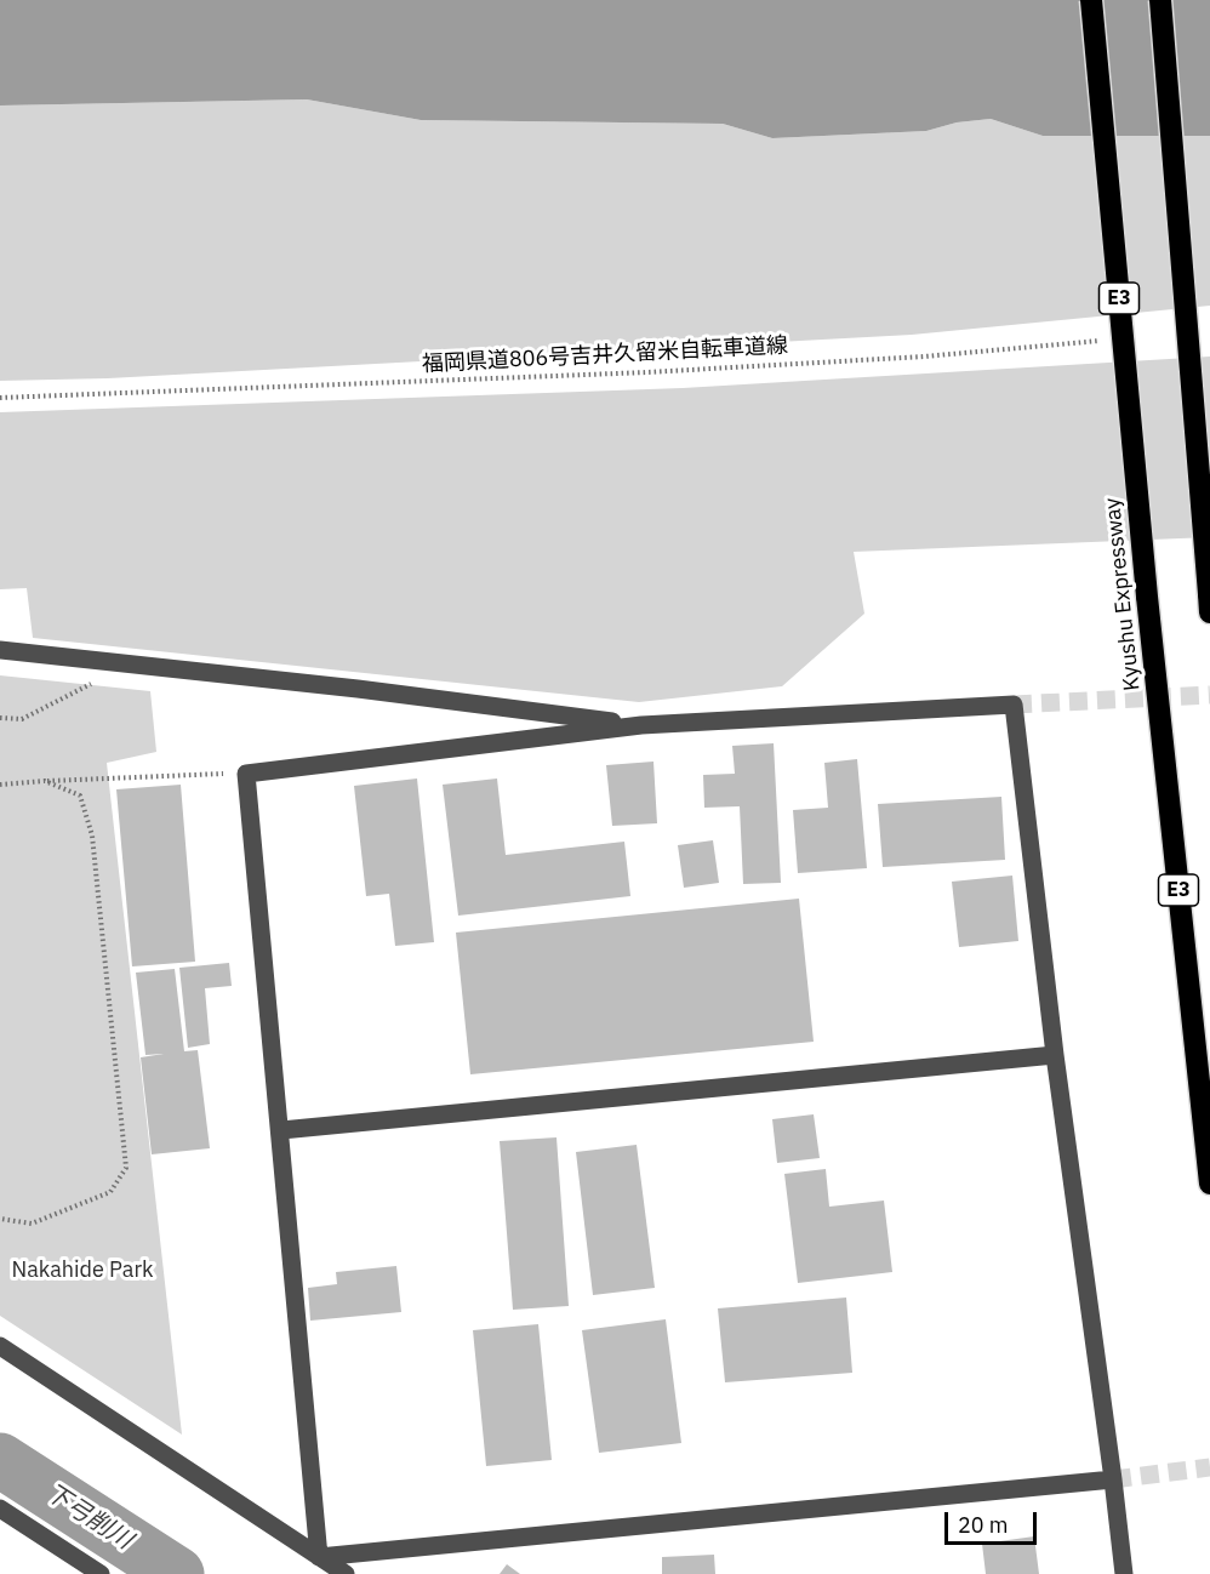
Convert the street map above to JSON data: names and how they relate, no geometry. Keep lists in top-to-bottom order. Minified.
{"streets":{"highway":["E3","Kyushu Expressway"],"path":["福岡県道806号吉井久留米自転車道線"]},"water":["下弓削川"],"parks":["Nakahide Park"],"scale_bar":"20 m"}
